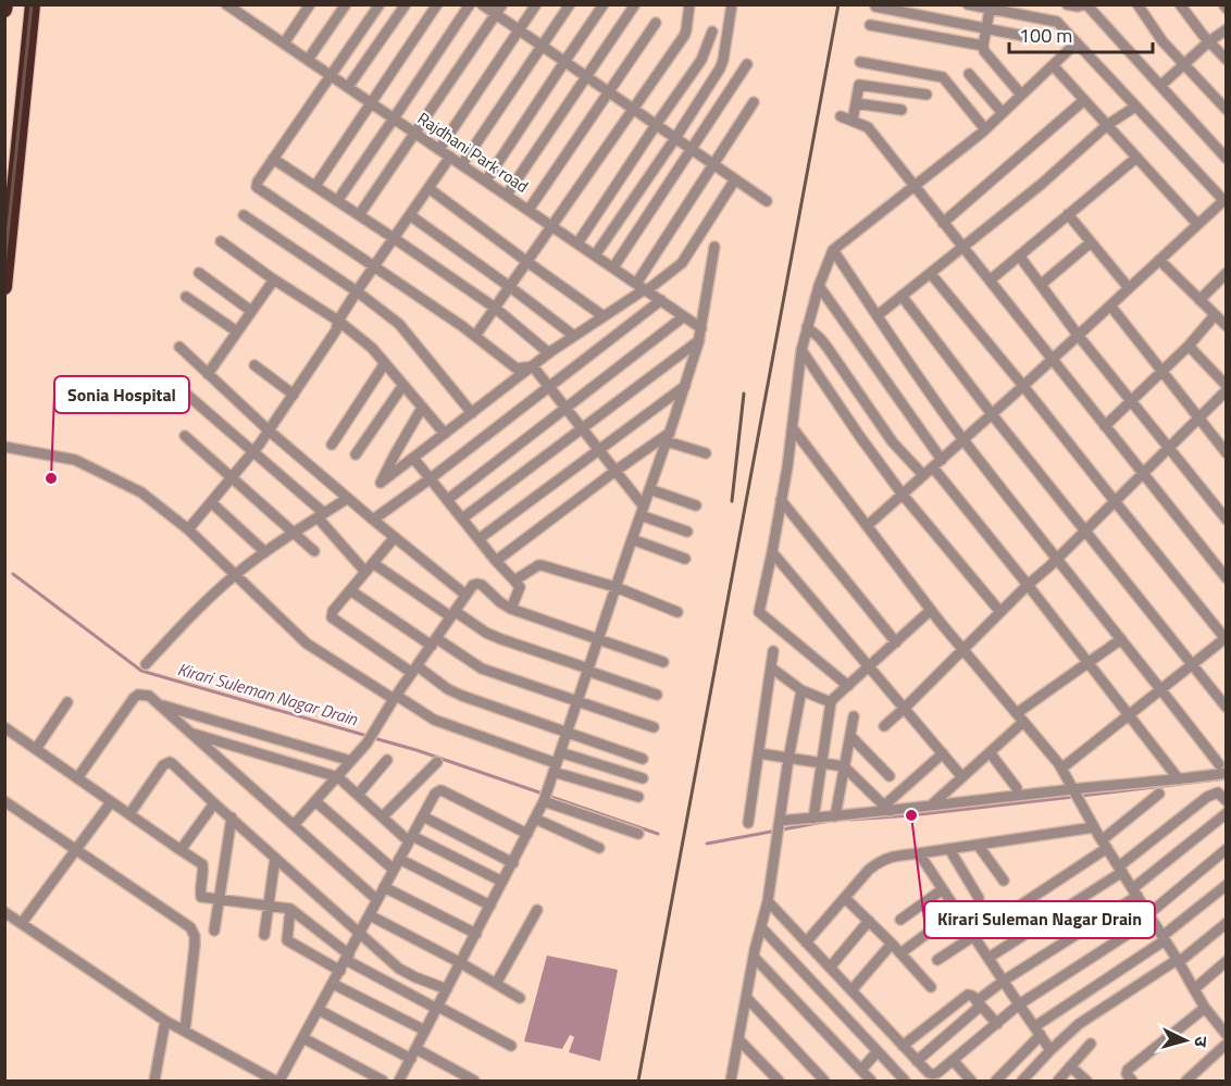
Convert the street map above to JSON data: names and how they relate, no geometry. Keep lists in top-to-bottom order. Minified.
{"streets":{"street":["Rajdhani Park road"]},"water":["Kirari Suleman Nagar Drain"],"places":["Sonia Hospital","Kirari Suleman Nagar Drain"],"scale_bar":"100 m","north":"right"}
